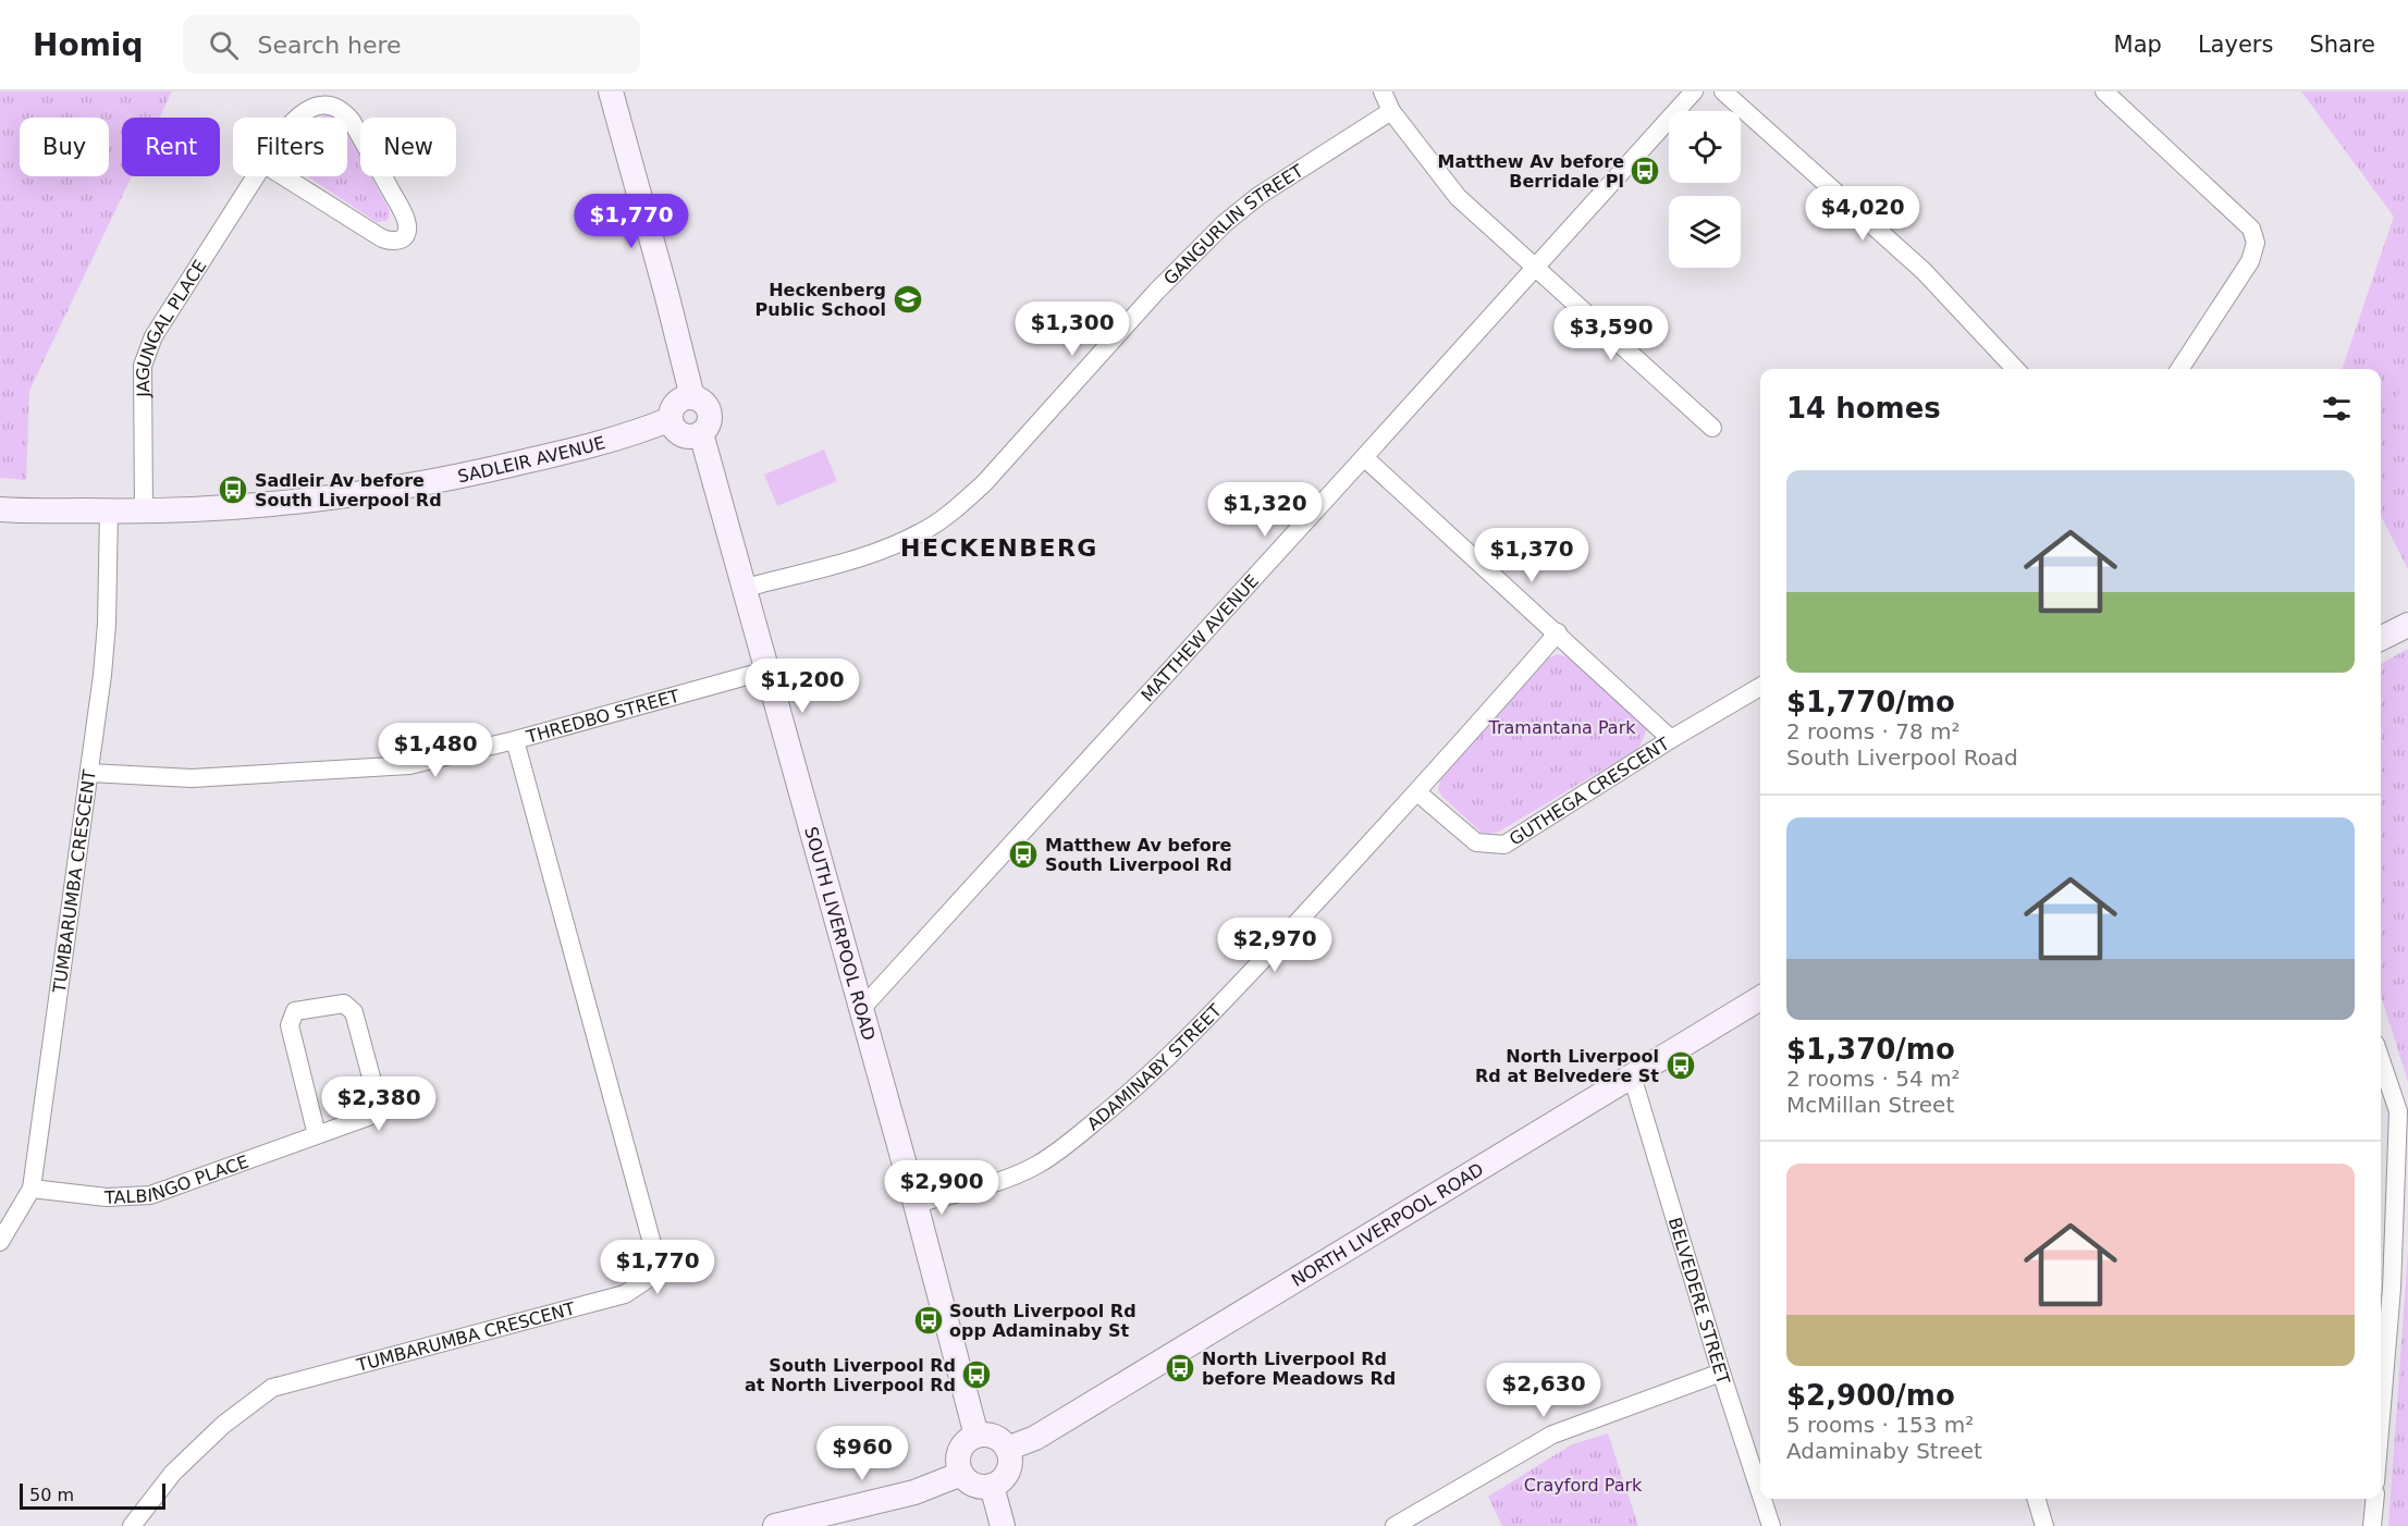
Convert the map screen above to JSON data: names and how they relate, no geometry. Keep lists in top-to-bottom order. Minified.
{"streets":{"main road":["SADLEIR AVENUE","SOUTH LIVERPOOL ROAD","NORTH LIVERPOOL ROAD"],"street":["GANGURLIN STREET","JAGUNGAL PLACE","MATTHEW AVENUE","THREDBO STREET","GUTHEGA CRESCENT","TUMBARUMBA CRESCENT","ADAMINABY STREET","TALBINGO PLACE","BELVEDERE STREET"]},"crossings":[["GANGURLIN STREET","SOUTH LIVERPOOL ROAD"],["JAGUNGAL PLACE","SADLEIR AVENUE"],["SADLEIR AVENUE","TUMBARUMBA CRESCENT"],["SADLEIR AVENUE","SOUTH LIVERPOOL ROAD"],["MATTHEW AVENUE","SOUTH LIVERPOOL ROAD"],["THREDBO STREET","TUMBARUMBA CRESCENT"],["THREDBO STREET","SOUTH LIVERPOOL ROAD"],["GUTHEGA CRESCENT","ADAMINABY STREET"],["TUMBARUMBA CRESCENT","TALBINGO PLACE"],["SOUTH LIVERPOOL ROAD","ADAMINABY STREET"],["SOUTH LIVERPOOL ROAD","NORTH LIVERPOOL ROAD"],["NORTH LIVERPOOL ROAD","BELVEDERE STREET"]],"districts":["HECKENBERG"],"parks":["Tramantana Park","Crayford Park"],"places":{"bus stop":["Matthew Av before Berridale Pl","Sadleir Av before South Liverpool Rd","Matthew Av before South Liverpool Rd","North Liverpool Rd at Belvedere St","South Liverpool Rd opp Adaminaby St","North Liverpool Rd before Meadows Rd","South Liverpool Rd at North Liverpool Rd"],"school or university":["Heckenberg Public School"]},"scale_bar":"50 m","page":{"header":"Homiq","search":"Search here","nav":["Map","Layers","Share"],"chip":["Buy","Rent","Filters","New"],"price":["$4,020","$1,770","$1,300","$3,590","$1,320","$1,370","$1,200","$1,480","$2,970","$2,380","$2,900","$1,770","$2,630","$960"],"heading":"14 homes","list":[{"name":"$1,770/mo","note":"2 rooms · 78 m² · South Liverpool Road"},{"name":"$1,370/mo","note":"2 rooms · 54 m² · McMillan Street"},{"name":"$2,900/mo","note":"5 rooms · 153 m² · Adaminaby Street"}],"scale":"50 m"}}
